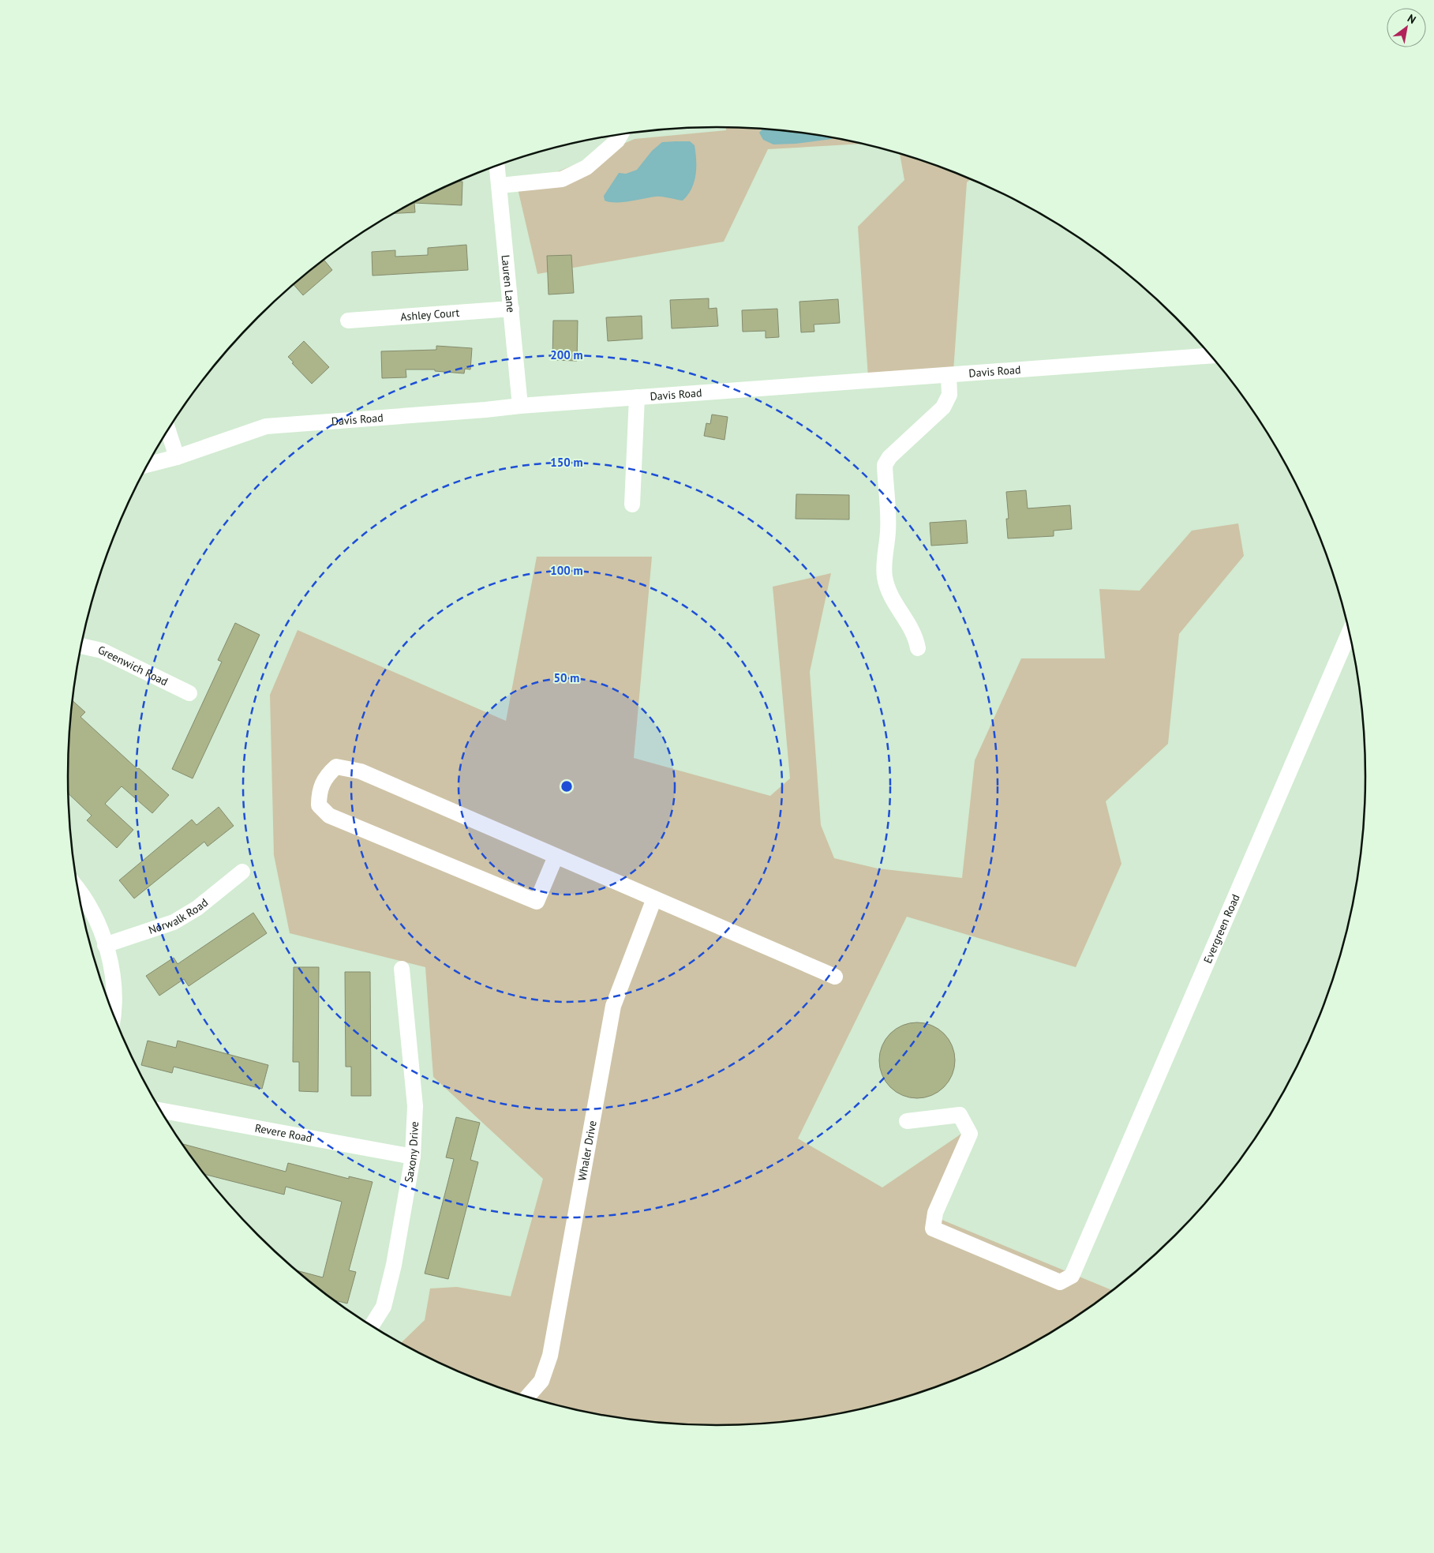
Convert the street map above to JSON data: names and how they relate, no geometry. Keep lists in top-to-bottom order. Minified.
{"streets":{"street":["Lauren Lane","Ashley Court","Davis Road","Greenwich Road","Norwalk Road","Evergreen Road","Revere Road","Whaler Drive","Saxony Drive"]},"crossings":[["Lauren Lane","Ashley Court"],["Lauren Lane","Davis Road"],["Revere Road","Saxony Drive"]],"north":"top right","rings":["200 m","150 m","100 m","50 m"]}
